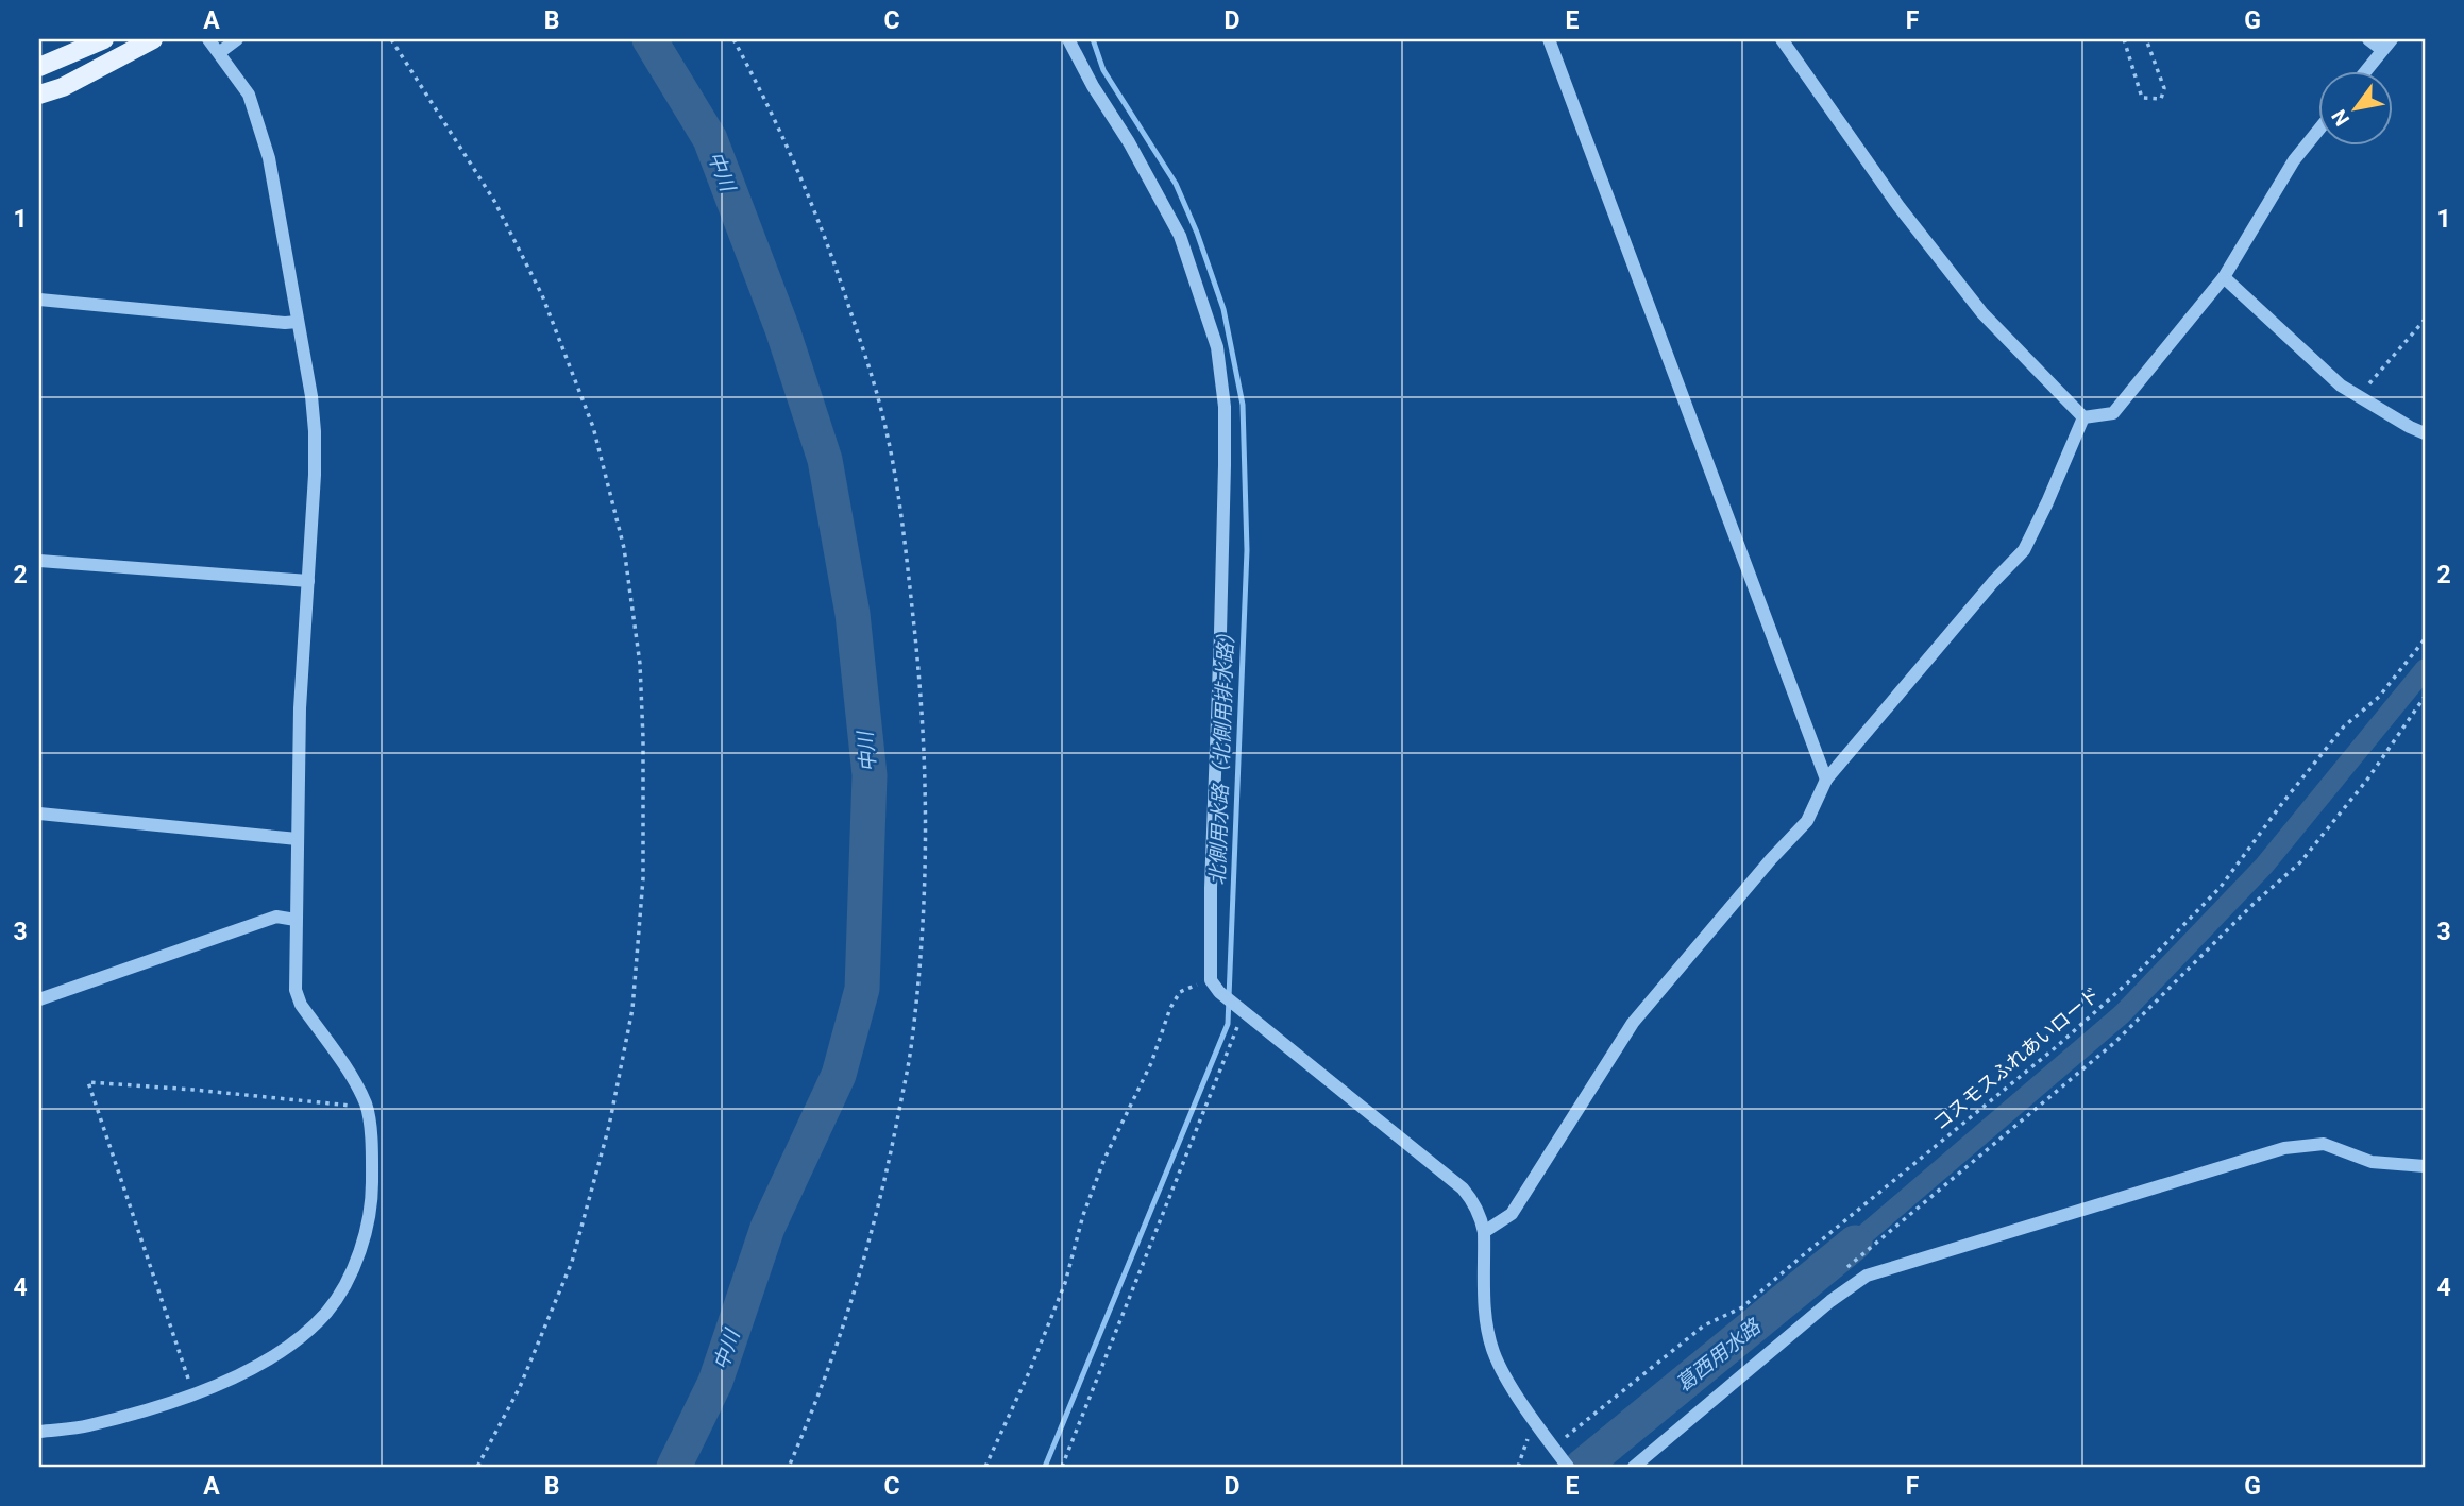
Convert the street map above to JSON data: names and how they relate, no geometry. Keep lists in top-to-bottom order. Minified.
{"streets":{"path":["コスモスふれあいロード"]},"water":["中川","北側用水路（北側用排水路）","葛西用水路"],"north":"bottom left","grid":{"columns":["A","B","C","D","E","F","G"],"rows":["1","2","3","4"]}}
